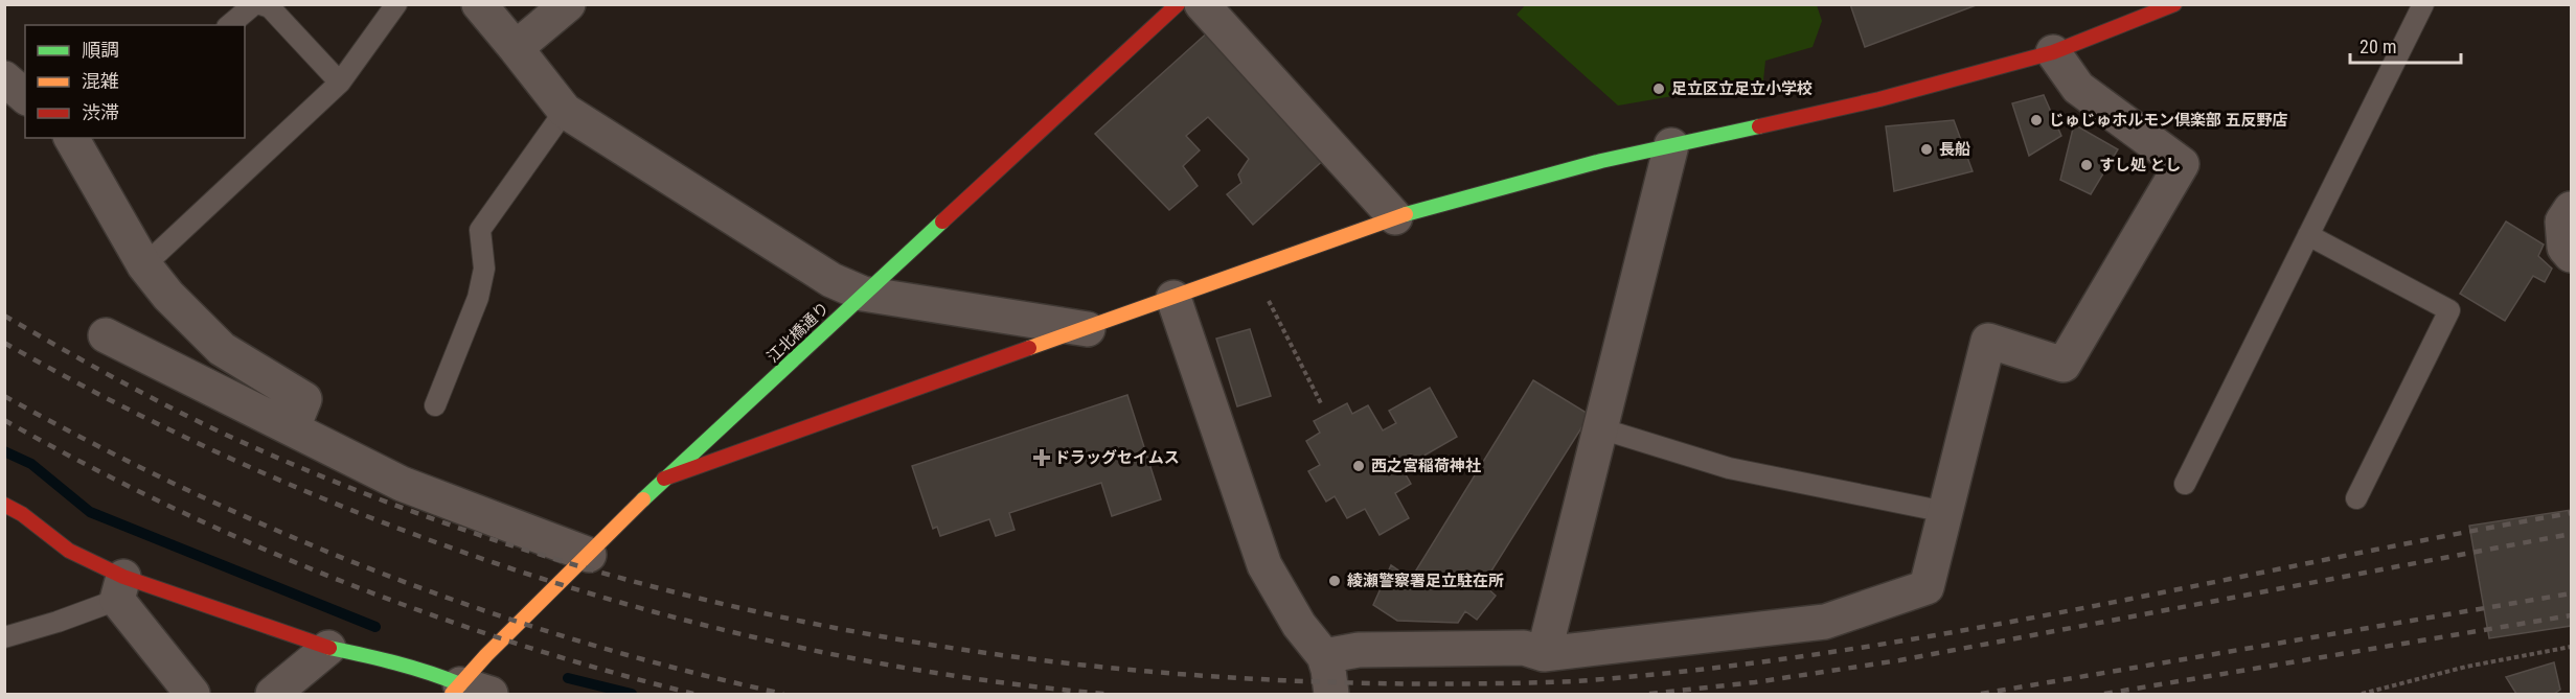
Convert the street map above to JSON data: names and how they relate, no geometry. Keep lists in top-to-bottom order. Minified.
{"streets":{"street":["江北橋通り"]},"places":{"other":["足立区立足立小学校","じゅじゅホルモン倶楽部 五反野店","長船","すし処 とし","西之宮稲荷神社","綾瀬警察署足立駐在所"],"health":["ドラッグセイムス"]},"legend":["順調","混雑","渋滞"],"scale_bar":"20 m"}
